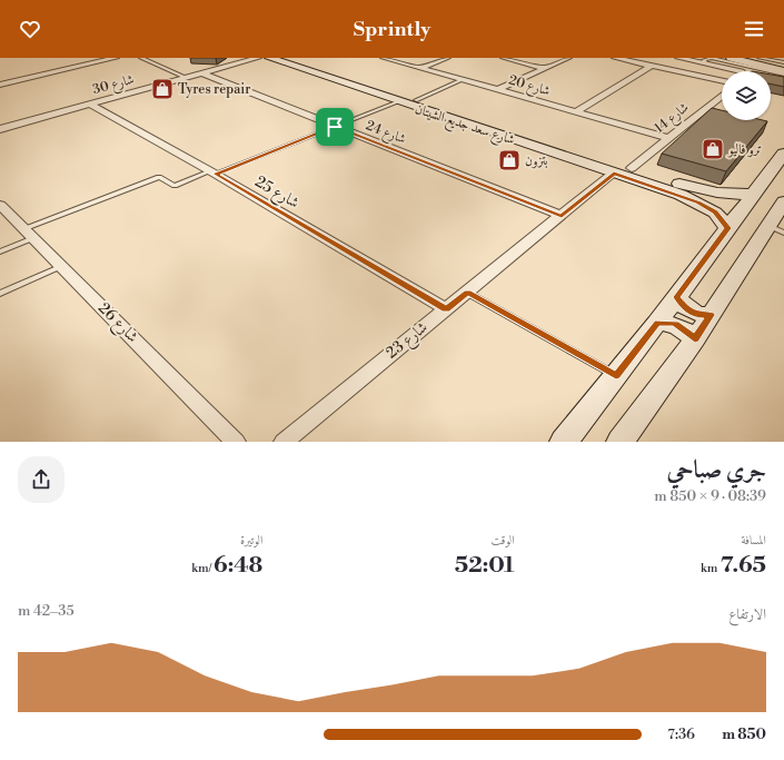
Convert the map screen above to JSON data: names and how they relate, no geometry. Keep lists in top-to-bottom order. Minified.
{"streets":{"street":["شارع 30","شارع 20","شارع 14","شارع سعد جديع الشيتان","شارع 24","شارع 25","شارع 26","شارع 23"]},"crossings":[["شارع 30","شارع 24"],["شارع 30","شارع 25"],["شارع 20","شارع 14"],["شارع 14","شارع سعد جديع الشيتان"],["شارع سعد جديع الشيتان","شارع 23"],["شارع 24","شارع 23"],["شارع 25","شارع 23"]],"places":{"shop":["Tyres repair","ترو فاليو","بتزون"]},"page":{"header":"Sprintly","heading":["جري صباحي","08:39 · 9 × 850 m"],"stats":[["المسافة","7.65 km"],["الوقت","52:01"],["الوتيرة","6:48 /km"]],"chart":["الارتفاع","35–42 m"],"list":[{"name":"850 m","note":"7:36"}]}}
